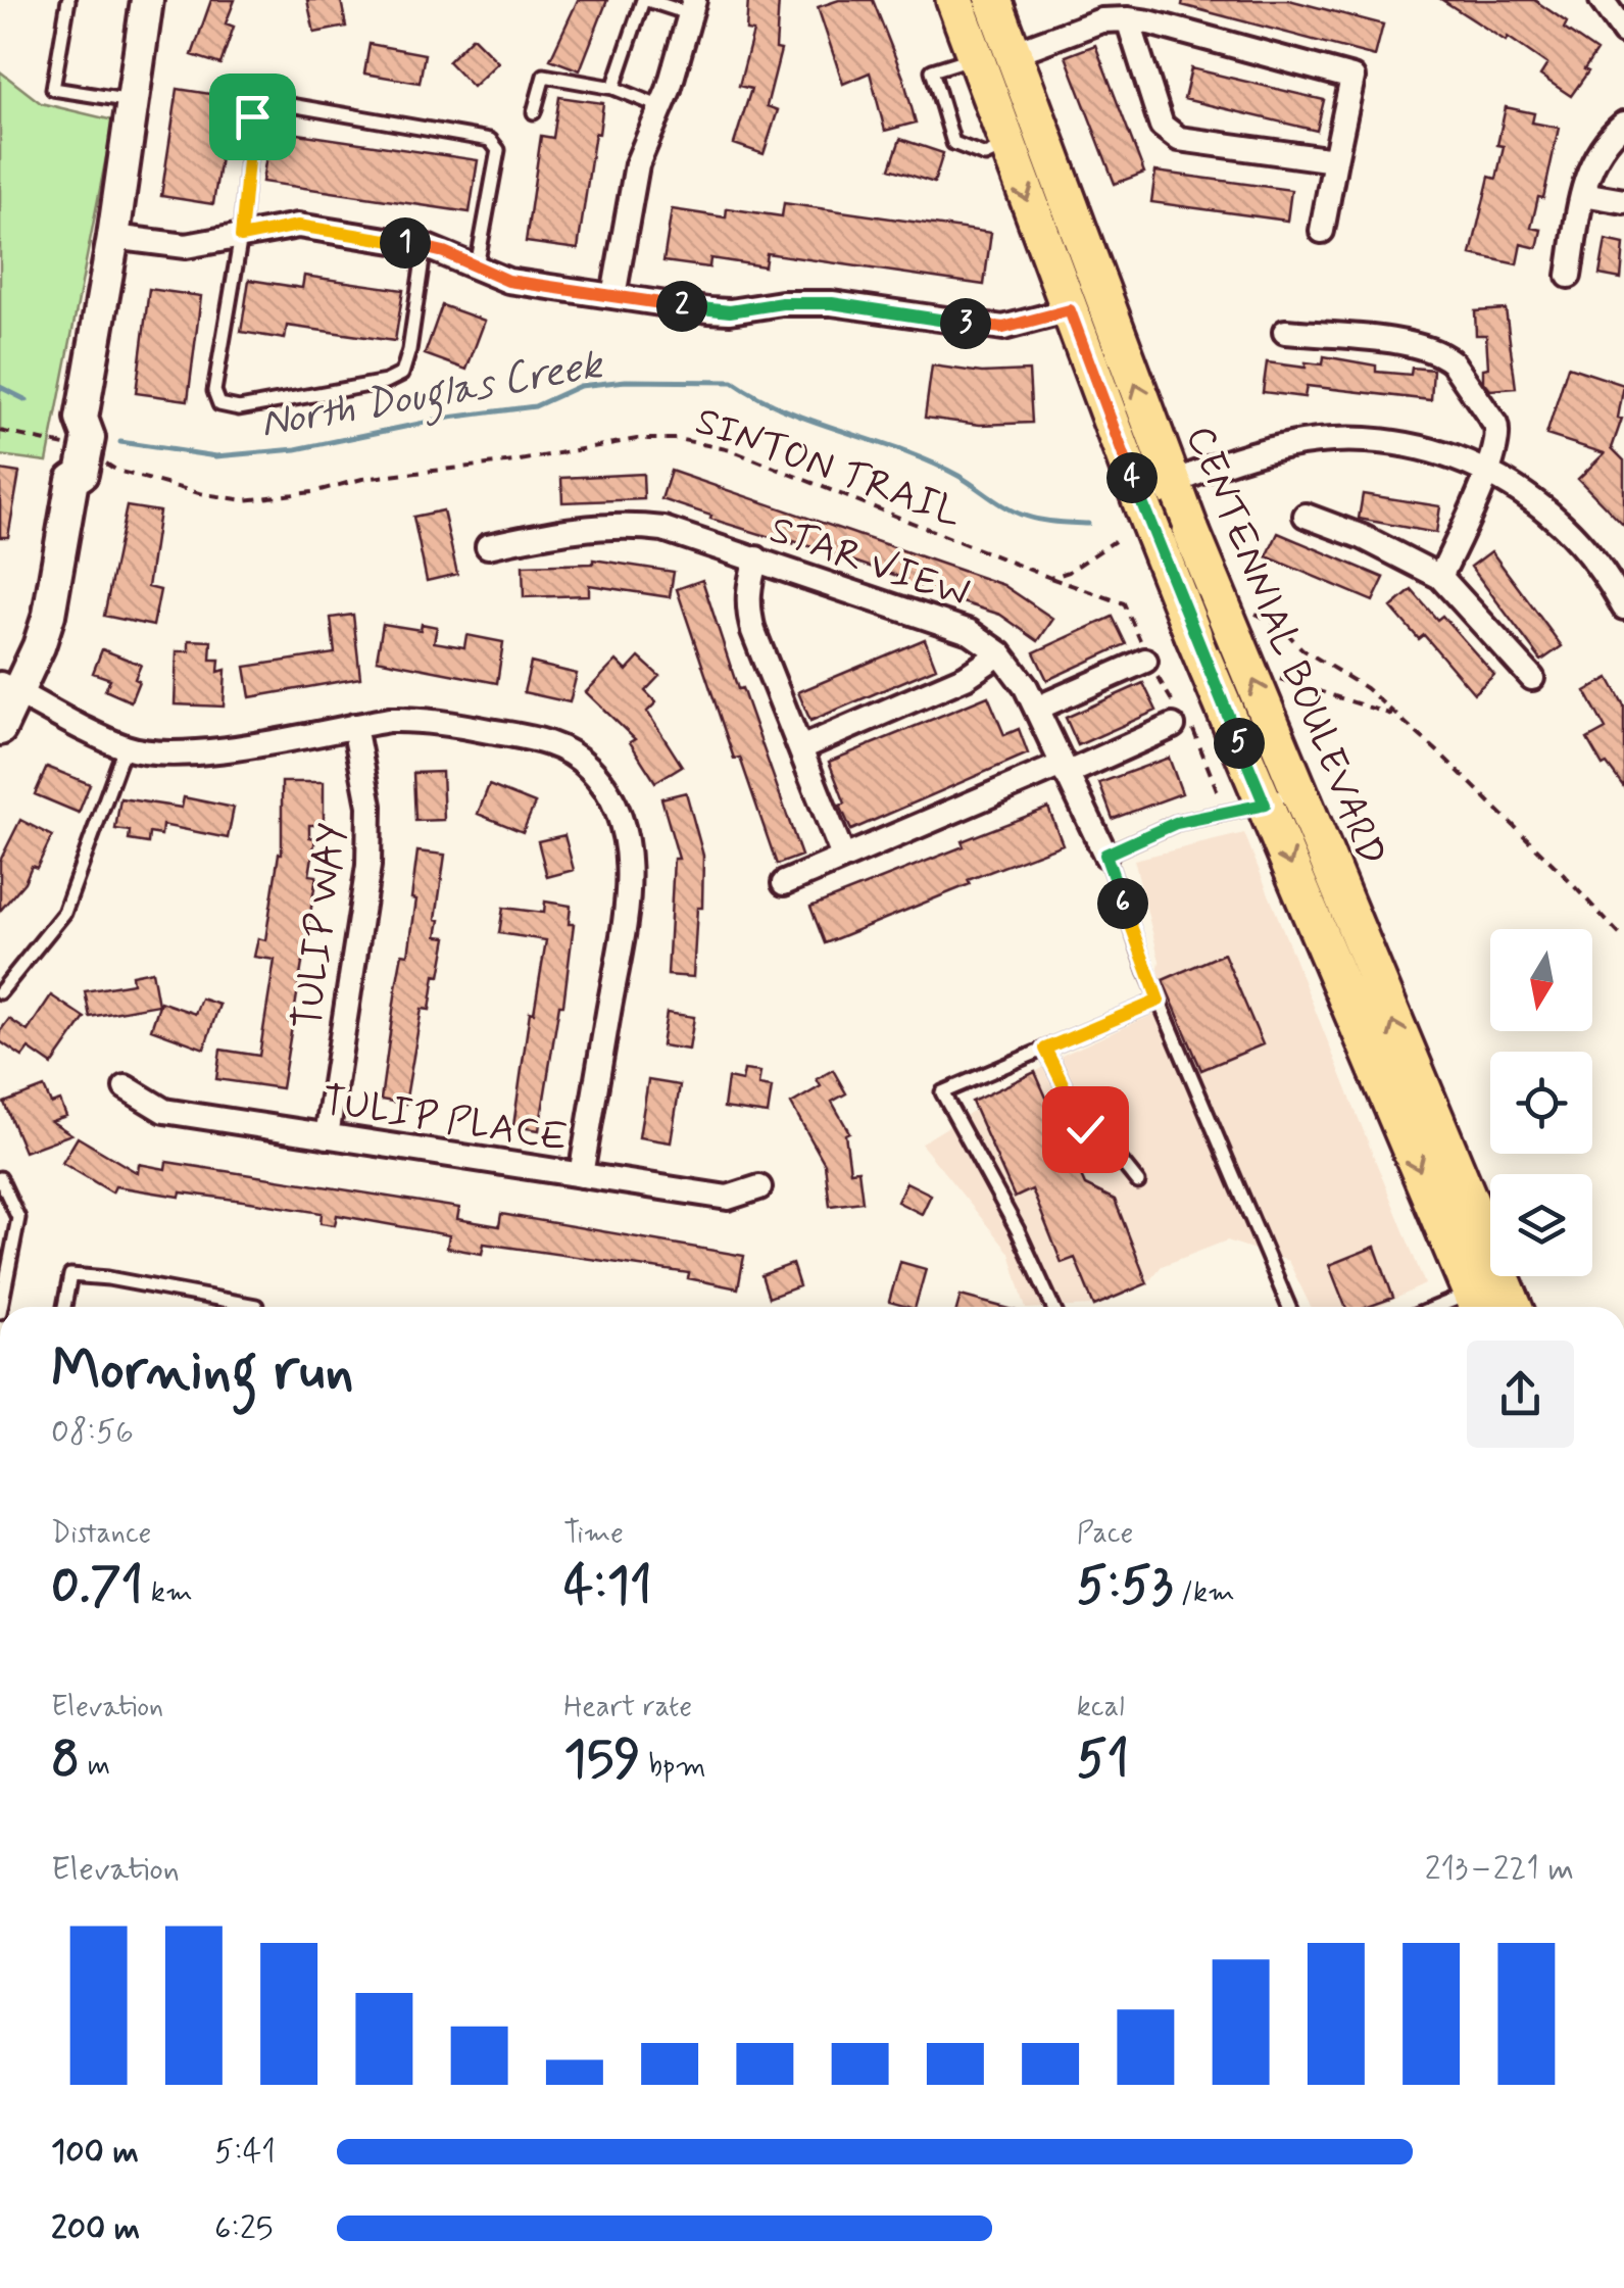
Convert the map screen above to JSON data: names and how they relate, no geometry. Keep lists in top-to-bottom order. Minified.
{"streets":{"main road":["CENTENNIAL BOULEVARD"],"street":["STAR VIEW","TULIP WAY","TULIP PLACE"],"path":["SINTON TRAIL"]},"crossings":[["TULIP WAY","TULIP PLACE"]],"water":["North Douglas Creek"],"north":"bottom","page":{"pins":["1","2","3","4","5","6"],"heading":["Morning run","08:56"],"stats":[["Distance","0.71 km"],["Time","4:11"],["Pace","5:53 /km"],["Elevation","8 m"],["Heart rate","159 bpm"],["kcal","51"]],"chart":["Elevation","213–221 m"],"list":[{"name":"100 m","note":"5:41"},{"name":"200 m","note":"6:25"}]}}
